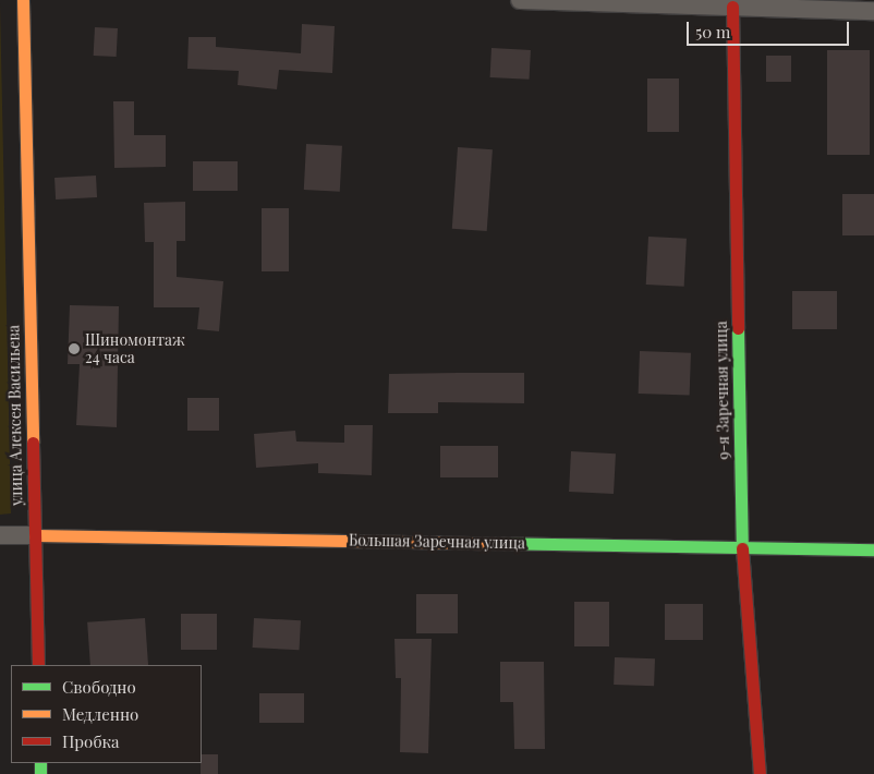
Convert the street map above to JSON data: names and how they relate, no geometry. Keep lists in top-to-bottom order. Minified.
{"streets":{"street":["9-я Заречная улица","улица Алексея Васильева","Большая Заречная улица"]},"crossings":[["9-я Заречная улица","Большая Заречная улица"],["улица Алексея Васильева","Большая Заречная улица"]],"places":["Шиномонтаж 24 часа"],"legend":["Свободно","Медленно","Пробка"],"scale_bar":"50 m"}
